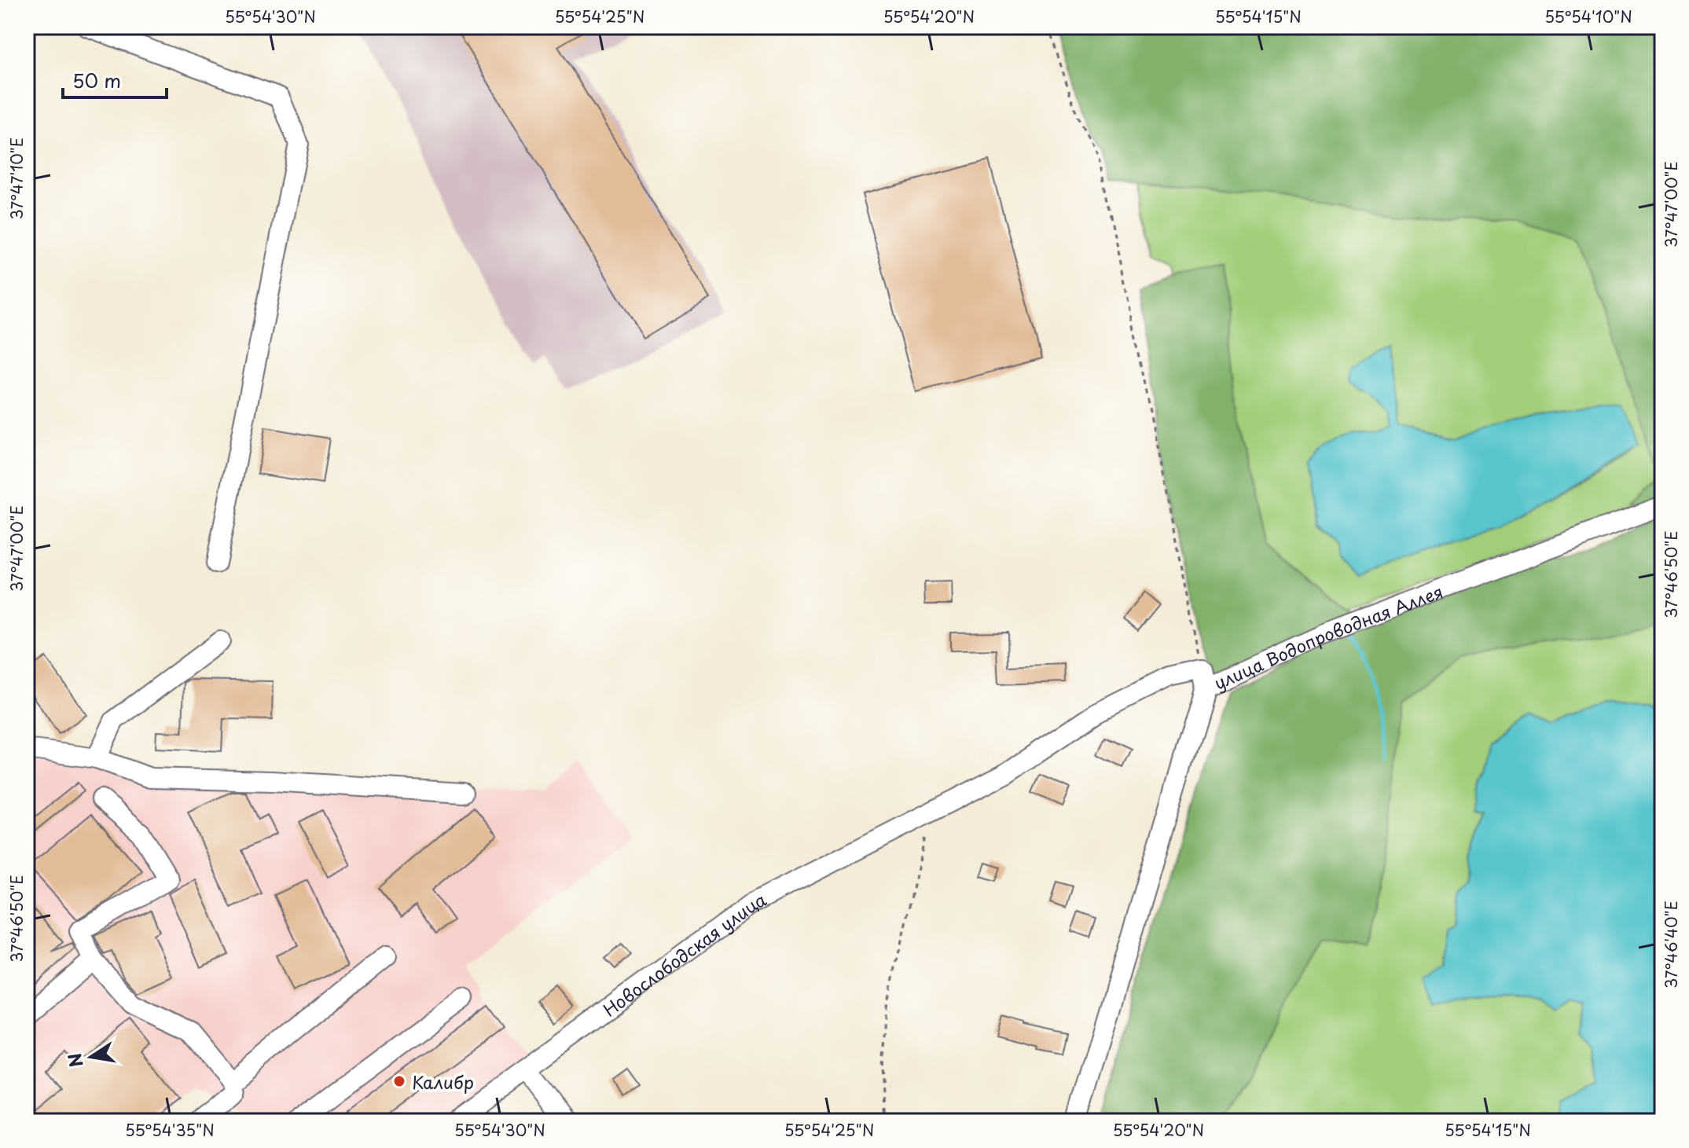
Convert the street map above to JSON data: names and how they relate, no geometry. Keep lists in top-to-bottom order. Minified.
{"streets":{"street":["улица Водопроводная Аллея","Новослободская улица"]},"crossings":[["улица Водопроводная Аллея","Новослободская улица"]],"places":["Калибр"],"scale_bar":"50 m","north":"left","coordinates":["55°54'30\"N","55°54'25\"N","55°54'20\"N","55°54'15\"N","55°54'10\"N","37°47'10\"E","37°47'00\"E","37°46'50\"E","37°46'40\"E","55°54'35\"N"]}
